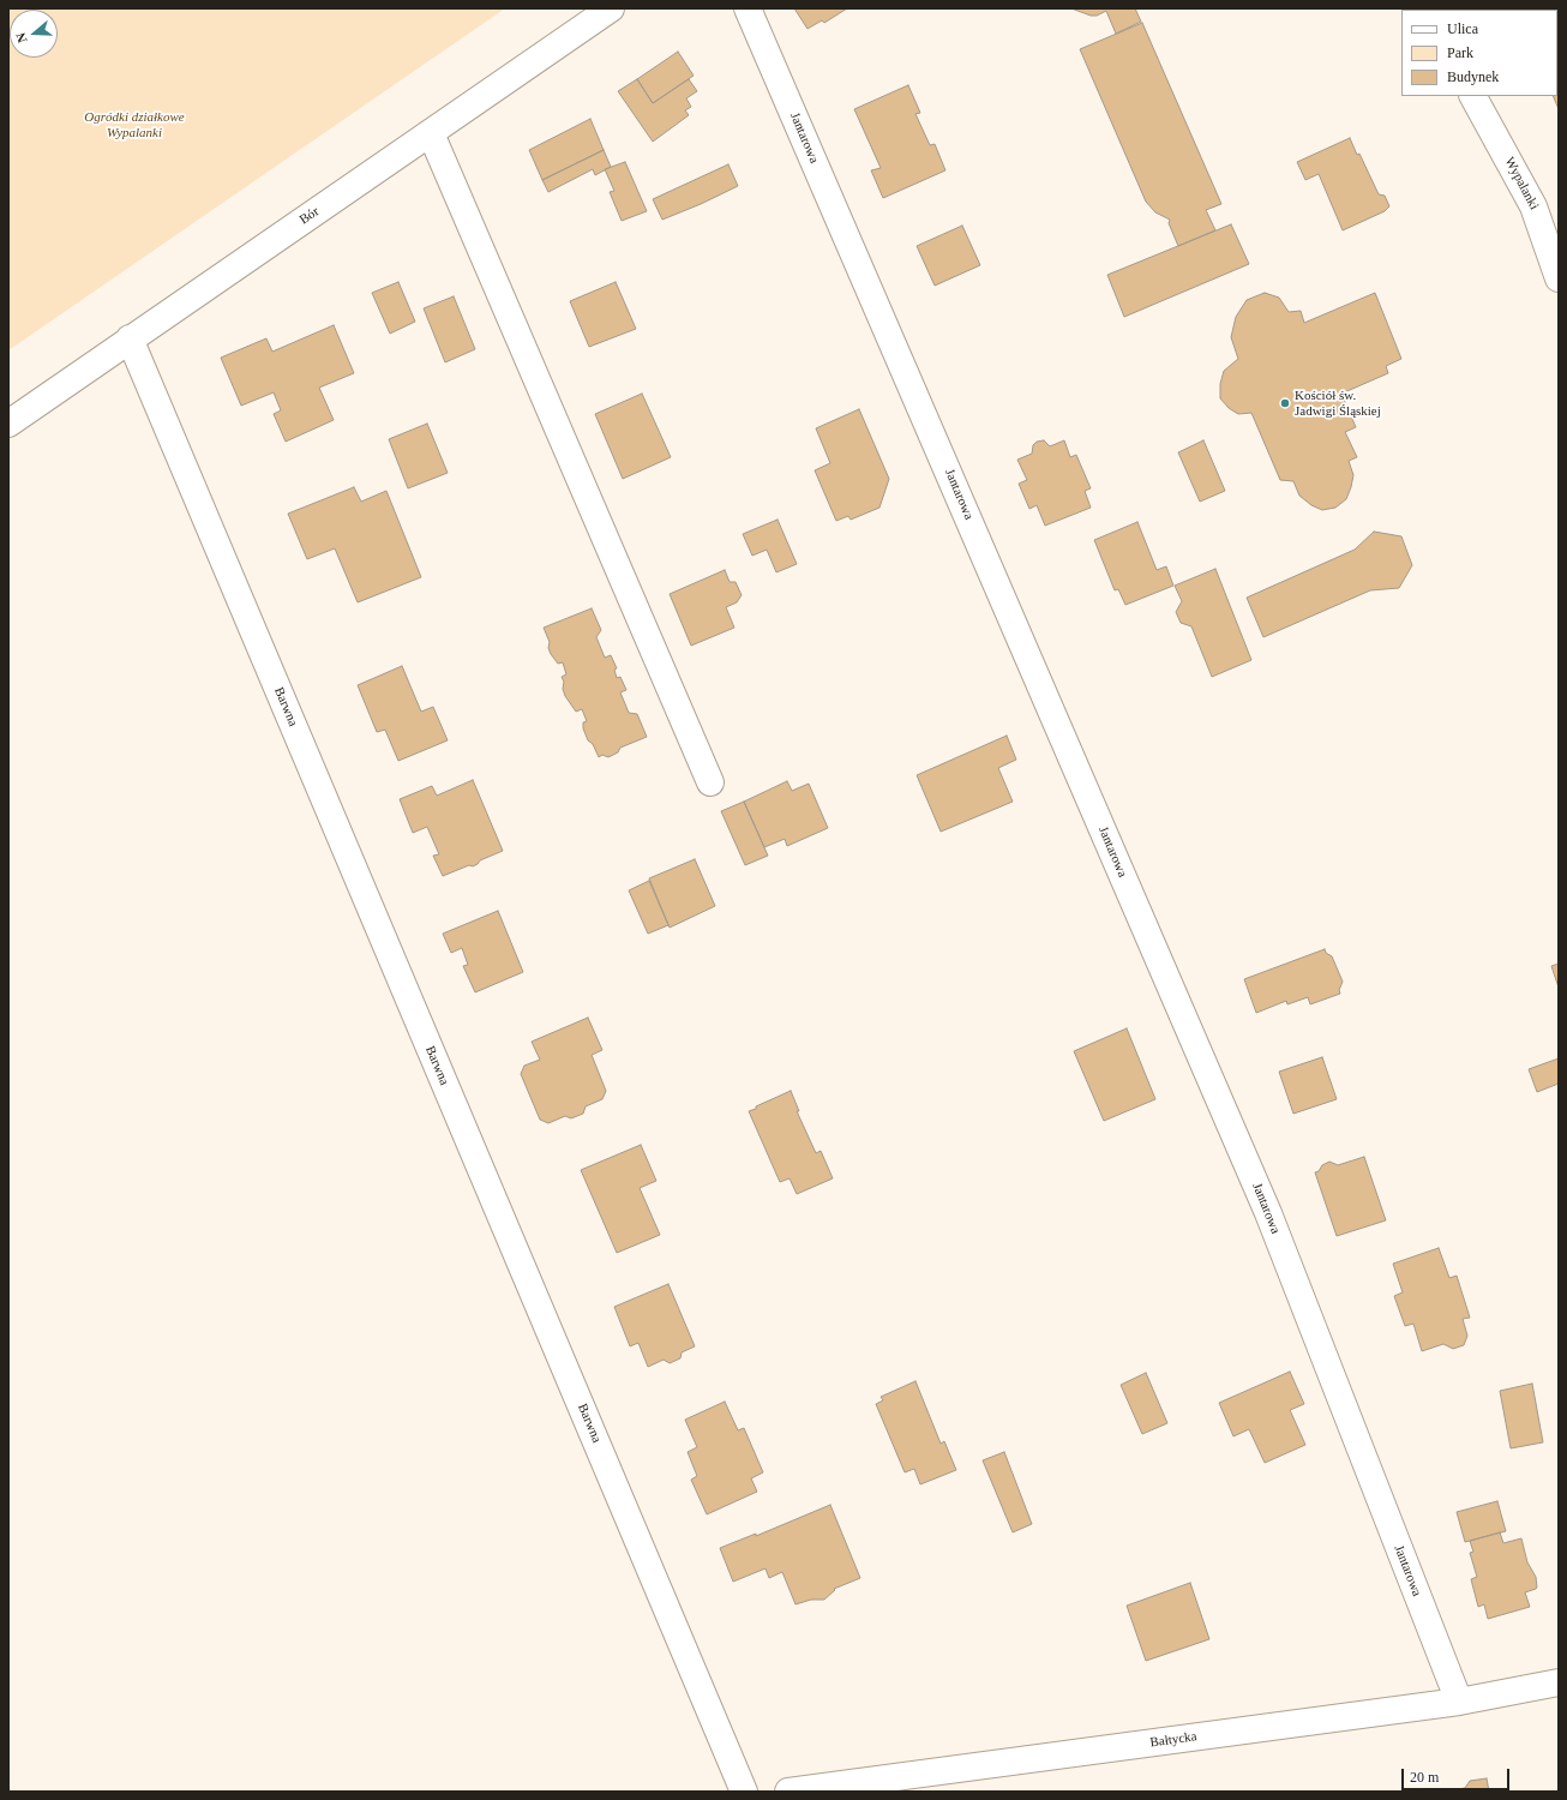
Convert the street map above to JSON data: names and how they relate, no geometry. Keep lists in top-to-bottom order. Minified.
{"streets":{"street":["Jantarowa","Wypalanki","Bór","Barwna","Bałtycka"]},"crossings":[["Jantarowa","Bałtycka"],["Bór","Barwna"]],"parks":["Ogródki działkowe Wypalanki"],"places":["Kościół św. Jadwigi Śląskiej"],"legend":["Ulica","Park","Budynek"],"scale_bar":"20 m","north":"left"}
